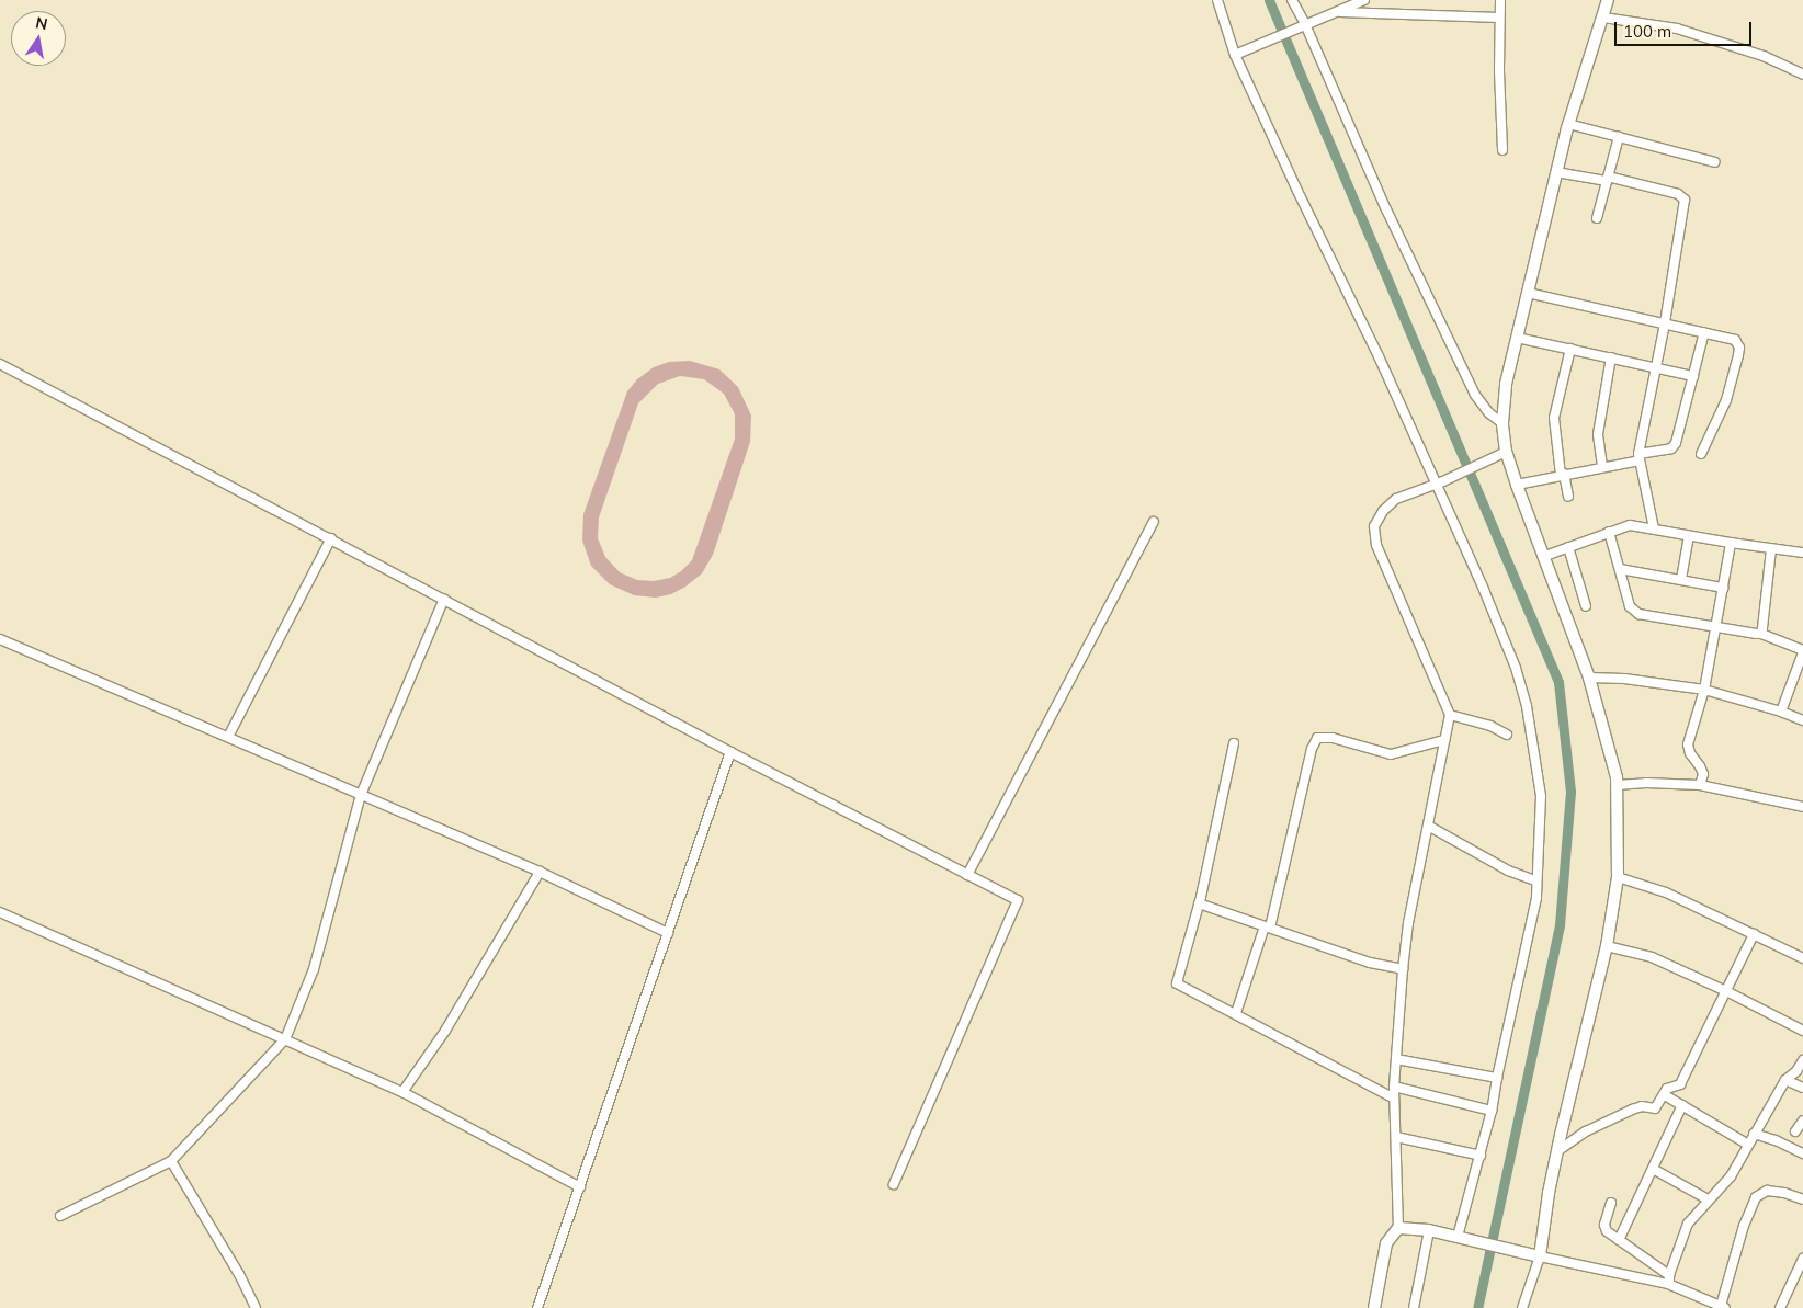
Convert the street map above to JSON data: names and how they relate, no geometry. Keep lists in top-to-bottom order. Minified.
{"scale_bar":"100 m","north":"top"}
